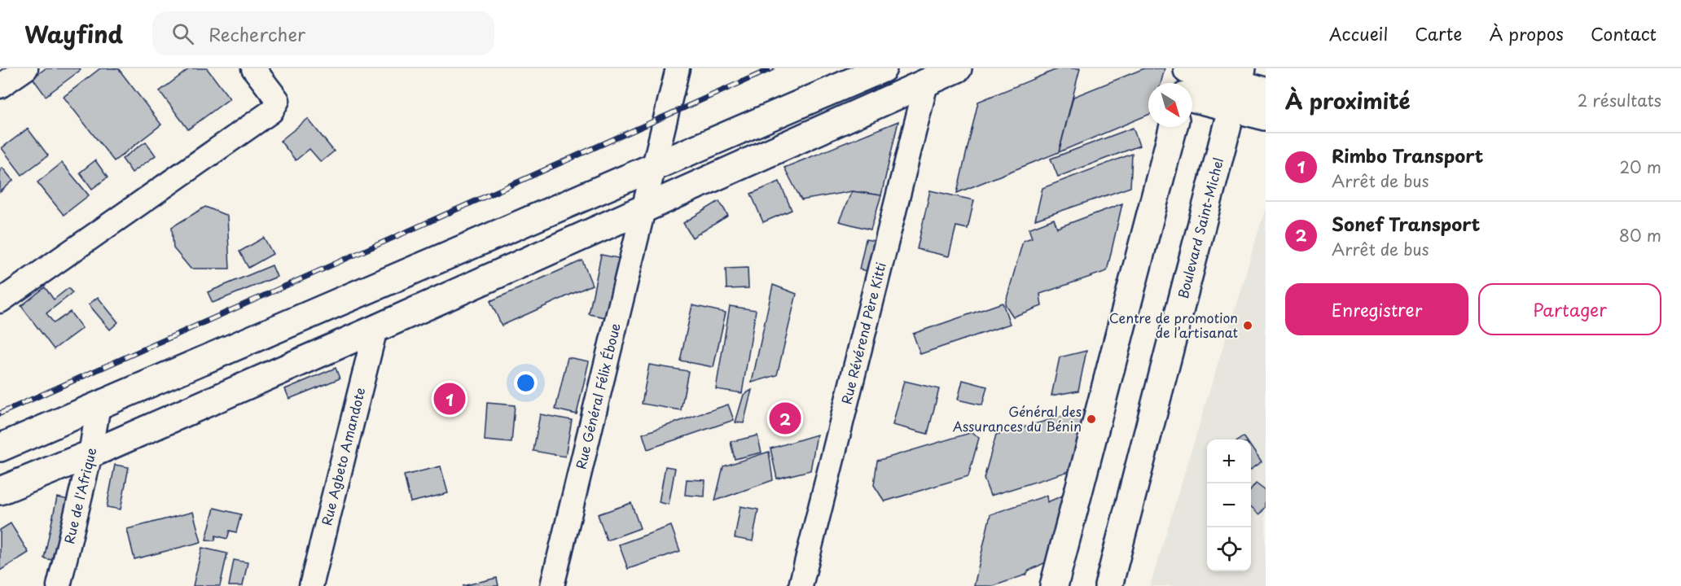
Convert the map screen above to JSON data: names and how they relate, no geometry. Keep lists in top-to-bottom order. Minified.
{"streets":{"main road":["Boulevard Saint-Michel"],"street":["Rue Révérend Père Kitti","Rue Général Félix Éboue","Rue Agbeto Amandote","Rue de l'Afrique"]},"places":["Centre de promotion de l’artisanat","Général des Assurances du Bénin"],"north":"bottom right","page":{"header":"Wayfind","search":"Rechercher","nav":["Accueil","Carte","À propos","Contact"],"heading":["À proximité","2 résultats"],"list":[{"mark":"1","name":"Rimbo Transport","note":"Arrêt de bus","value":"20 m"},{"mark":"2","name":"Sonef Transport","note":"Arrêt de bus","value":"80 m"}],"buttons":["Enregistrer","Partager"],"pins":["1","2"],"map_buttons":["+","−"]}}
